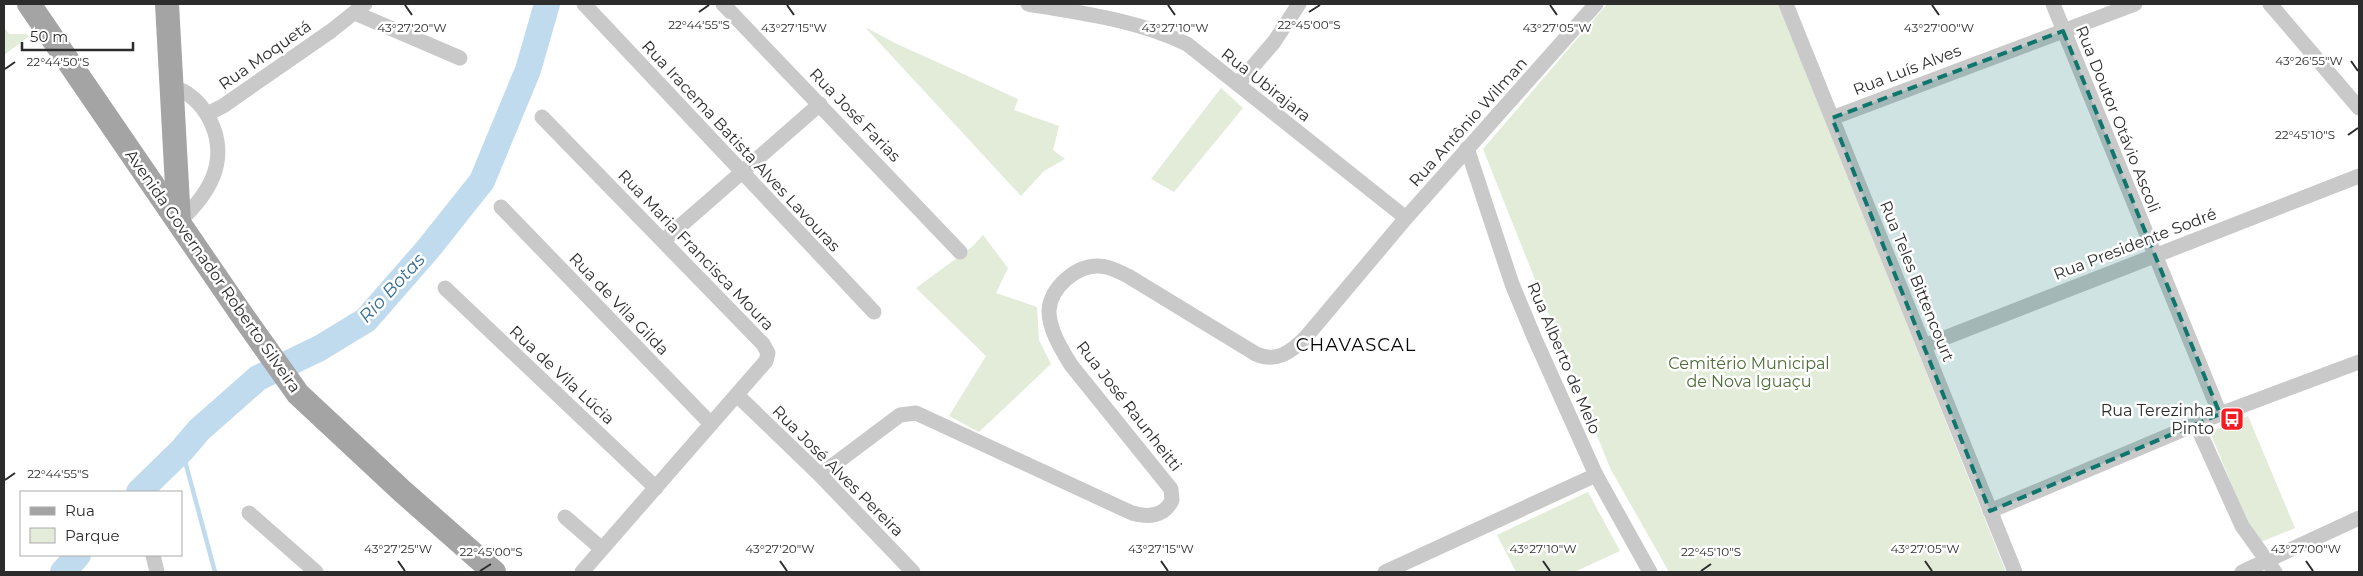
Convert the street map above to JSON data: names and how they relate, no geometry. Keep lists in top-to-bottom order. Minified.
{"streets":{"main road":["Avenida Governador Roberto Silveira"],"street":["Rua Moquetá","Rua Luís Alves","Rua Ubirajara","Rua José Farias","Rua Doutor Otávio Ascoli","Rua Antônio Wilman","Rua Iracema Batista Alves Lavouras","Rua Presidente Sodré","Rua Maria Francisca Moura","Rua Teles Bittencourt","Rua de Vila Gilda","Rua Alberto de Melo","Rua de Vila Lúcia","Rua José Raunheitti","Rua José Alves Pereira"]},"crossings":[["Rua Luís Alves","Rua Doutor Otávio Ascoli"],["Rua Luís Alves","Rua Teles Bittencourt"],["Rua Ubirajara","Rua Antônio Wilman"],["Rua Ubirajara","Rua José Raunheitti"],["Rua Doutor Otávio Ascoli","Rua Presidente Sodré"],["Rua Antônio Wilman","Rua Alberto de Melo"],["Rua Antônio Wilman","Rua José Raunheitti"],["Rua Presidente Sodré","Rua Teles Bittencourt"],["Rua Maria Francisca Moura","Rua de Vila Gilda"],["Rua Maria Francisca Moura","Rua de Vila Lúcia"],["Rua Maria Francisca Moura","Rua José Alves Pereira"],["Rua José Raunheitti","Rua José Alves Pereira"]],"districts":["CHAVASCAL"],"water":["Rio Botas"],"parks":["Cemitério Municipal de Nova Iguaçu"],"places":{"bus stop":["Rua Terezinha Pinto"]},"legend":["Rua","Parque"],"scale_bar":"50 m","coordinates":["22°44'55\"S","22°45'00\"S","43°27'20\"W","43°27'15\"W","43°27'10\"W","43°27'05\"W","43°27'00\"W","43°26'55\"W","22°44'50\"S","22°45'10\"S","43°27'25\"W"]}
